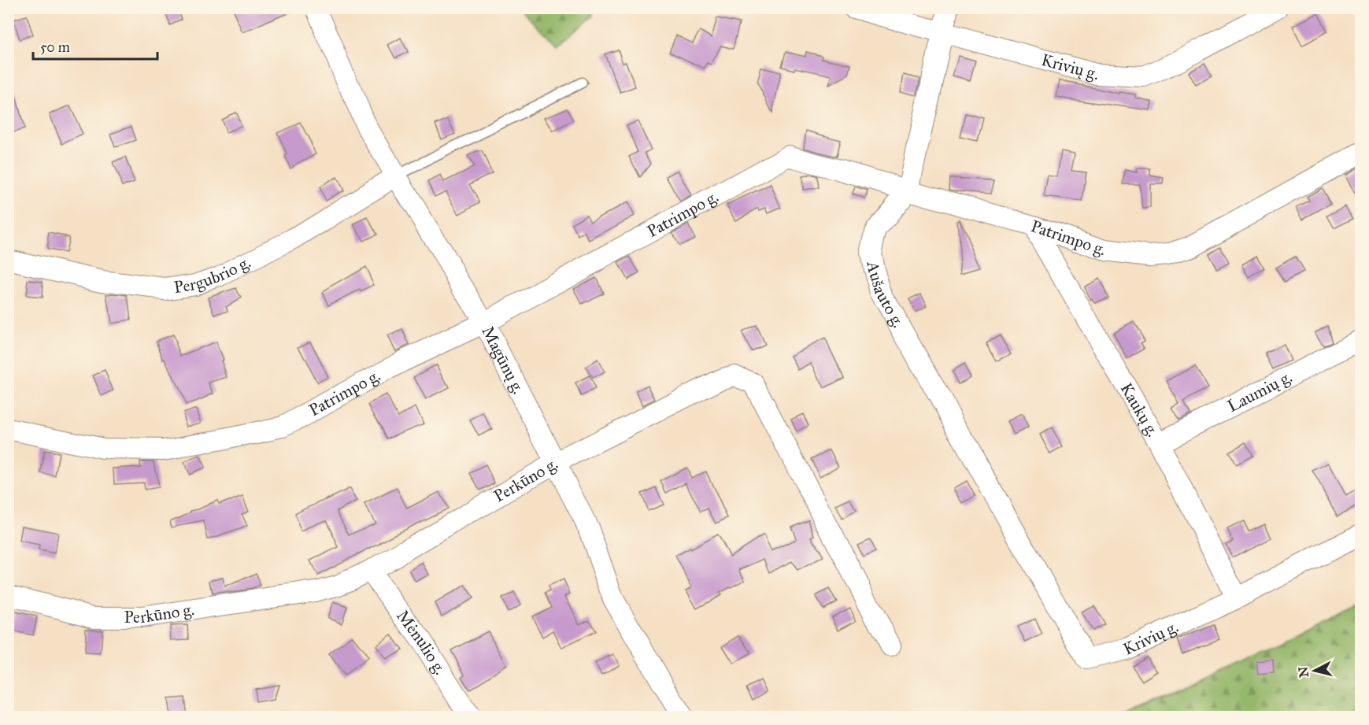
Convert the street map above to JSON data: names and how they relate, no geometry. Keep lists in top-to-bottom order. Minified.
{"streets":{"street":["Krivių g.","Patrimpo g.","Pergubrio g.","Aušauto g.","Magūnų g.","Laumių g.","Kaukų g.","Perkūno g.","Mėnulio g."]},"crossings":[["Krivių g.","Aušauto g."],["Krivių g.","Kaukų g."],["Patrimpo g.","Aušauto g."],["Patrimpo g.","Magūnų g."],["Patrimpo g.","Kaukų g."],["Pergubrio g.","Magūnų g."],["Magūnų g.","Perkūno g."],["Laumių g.","Kaukų g."],["Perkūno g.","Mėnulio g."]],"scale_bar":"50 m","north":"left"}
